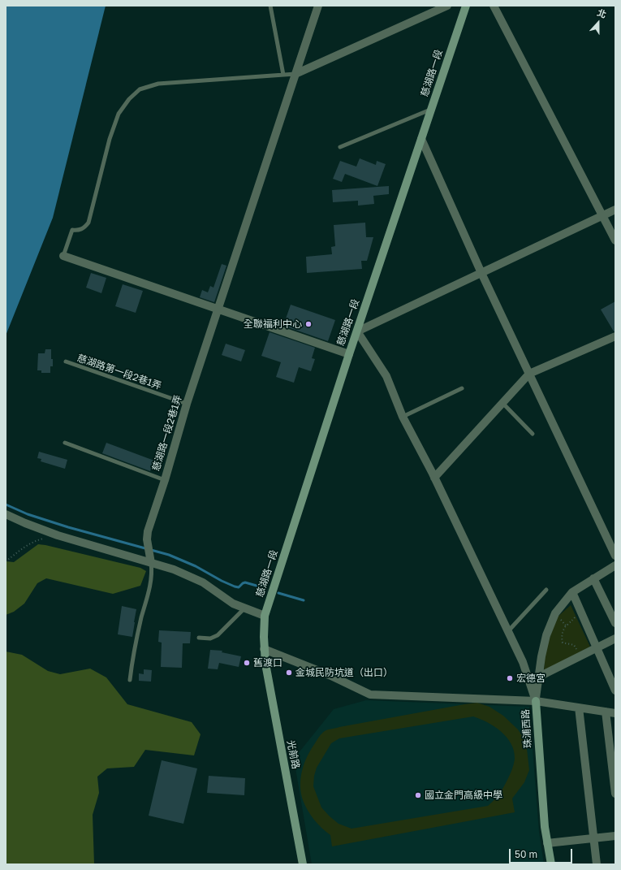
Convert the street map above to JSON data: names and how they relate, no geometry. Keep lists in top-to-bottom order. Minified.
{"streets":{"main road":["慈湖路一段","珠浦西路","光前路"],"street":["慈湖路一段2巷1弄"],"lane":["慈湖路第一段2巷1弄"]},"crossings":[["慈湖路一段","光前路"],["慈湖路第一段2巷1弄","慈湖路一段2巷1弄"]],"places":["全聯福利中心","舊渡口","金城民防坑道（出口）","宏德宮","國立金門高級中學"],"scale_bar":"50 m","north":"top"}
